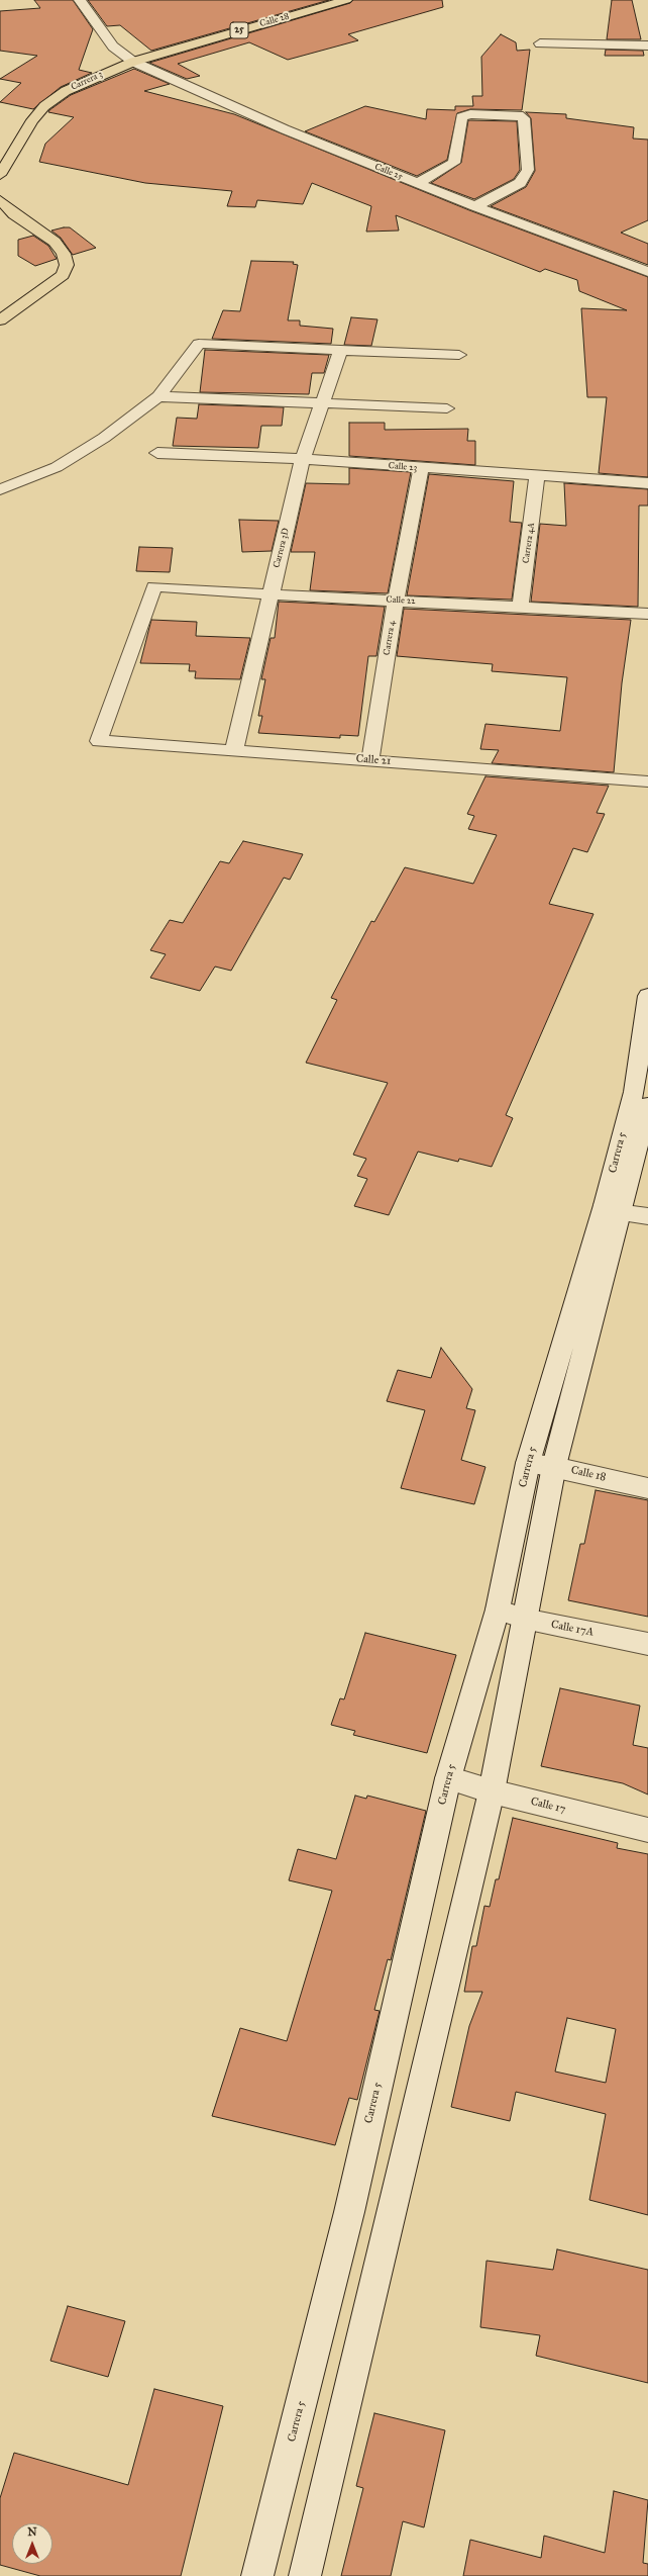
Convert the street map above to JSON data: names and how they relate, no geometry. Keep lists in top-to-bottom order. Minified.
{"streets":{"main road":["Calle 28","25","Carrera 3"],"street":["Calle 25","Calle 23","Carrera 4A","Carrera 3D","Calle 22","Carrera 4","Calle 21","Carrera 5","Calle 18","Calle 17A","Calle 17"]},"crossings":[["Calle 28","Carrera 3"],["Calle 28","Calle 25"],["Carrera 3","Calle 25"],["Calle 23","Carrera 4A"],["Calle 23","Carrera 3D"],["Calle 23","Carrera 4"],["Carrera 4A","Calle 22"],["Carrera 3D","Calle 22"],["Carrera 3D","Calle 21"],["Calle 22","Carrera 4"],["Calle 22","Calle 21"],["Carrera 4","Calle 21"],["Carrera 5","Calle 18"],["Carrera 5","Calle 17A"],["Carrera 5","Calle 17"]],"north":"top"}
